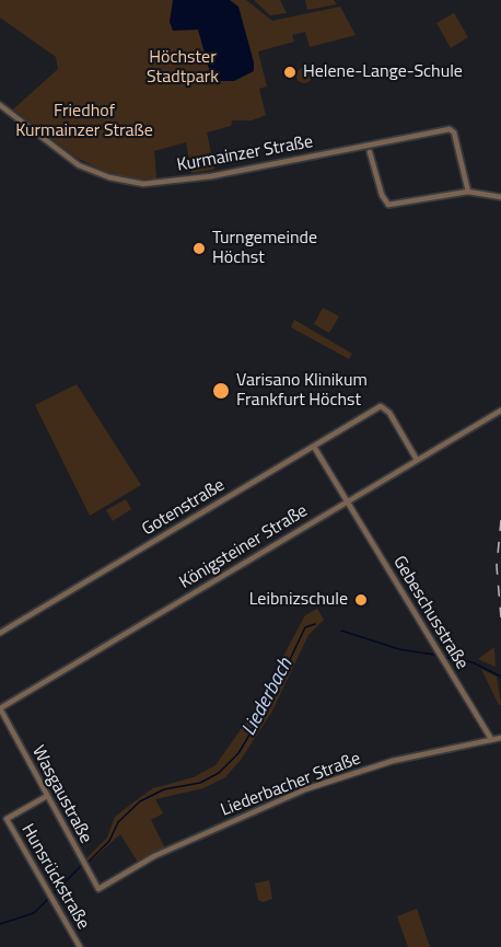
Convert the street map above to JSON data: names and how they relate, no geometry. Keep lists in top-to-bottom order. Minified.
{"streets":{"main road":["Kurmainzer Straße","Gotenstraße","Königsteiner Straße","Gebeschusstraße","Liederbacher Straße","Wasgaustraße","Hunsrückstraße"]},"crossings":[["Gotenstraße","Königsteiner Straße"],["Gotenstraße","Gebeschusstraße"],["Königsteiner Straße","Gebeschusstraße"],["Königsteiner Straße","Wasgaustraße"],["Gebeschusstraße","Liederbacher Straße"],["Liederbacher Straße","Wasgaustraße"],["Wasgaustraße","Hunsrückstraße"]],"water":["Liederbach"],"parks":["Höchster Stadtpark","Friedhof Kurmainzer Straße"],"places":["Helene-Lange-Schule","Turngemeinde Höchst","Varisano Klinikum Frankfurt Höchst","Leibnizschule"]}
